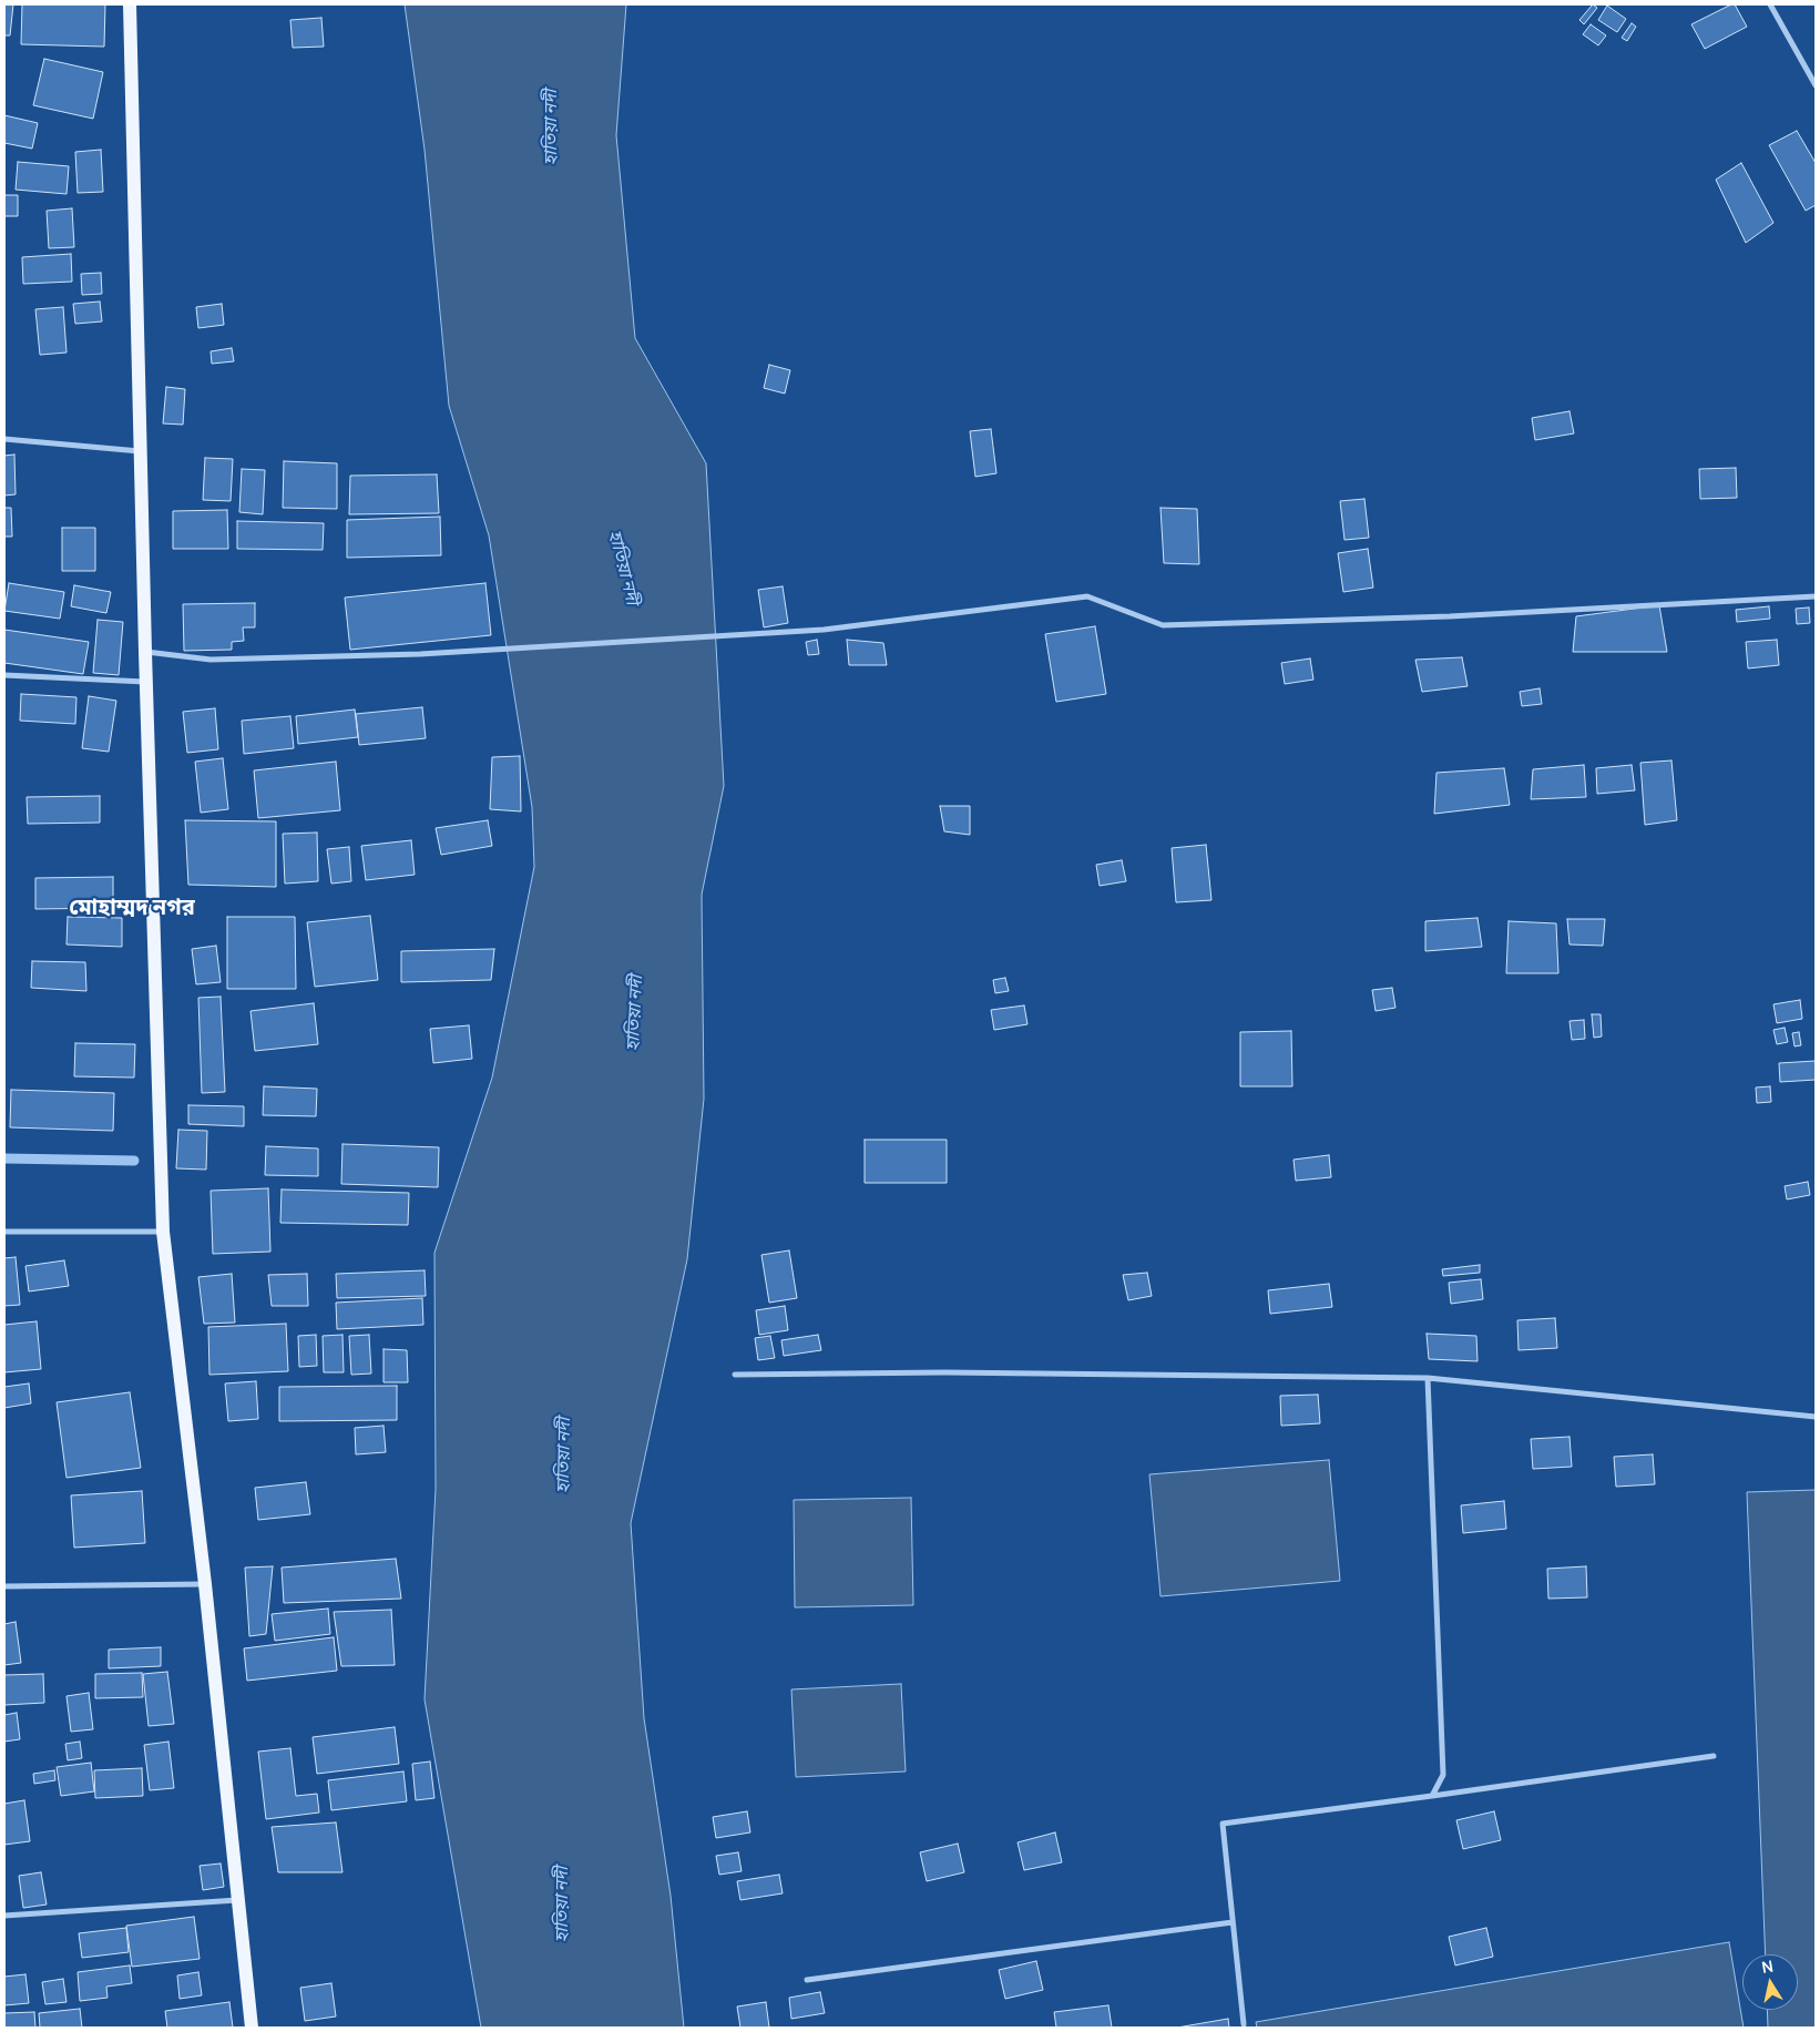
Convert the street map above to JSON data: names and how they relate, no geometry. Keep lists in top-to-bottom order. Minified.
{"districts":["মোহাম্মদ নগর"],"water":["হাতিয়া নদী"],"north":"top"}
